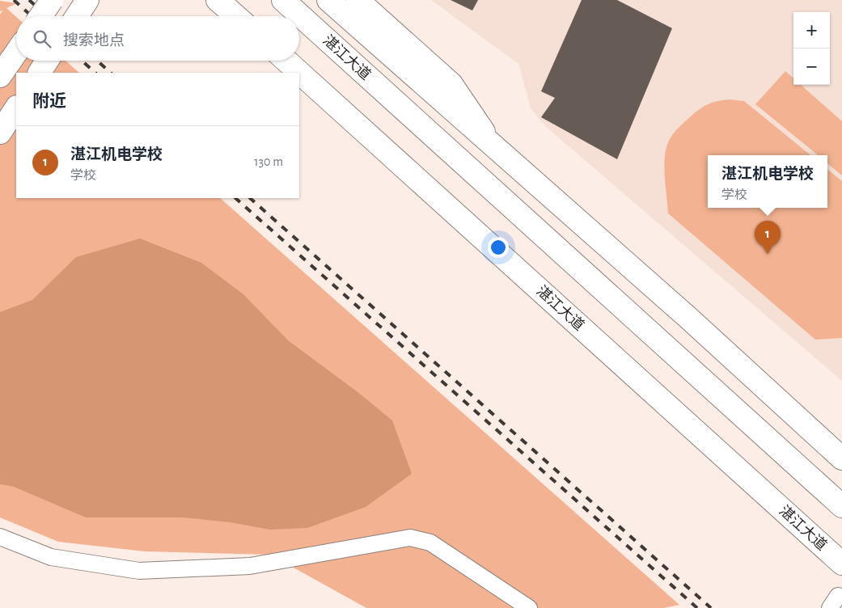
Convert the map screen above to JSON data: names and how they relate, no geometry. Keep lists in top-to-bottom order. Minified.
{"streets":{"main road":["湛江大道"]},"page":{"map_buttons":["+","−"],"search":"搜索地点","heading":"附近","list":[{"mark":"1","name":"湛江机电学校","note":"学校","value":"130 m"}],"popup":["湛江机电学校","学校"],"pins":"1"}}
